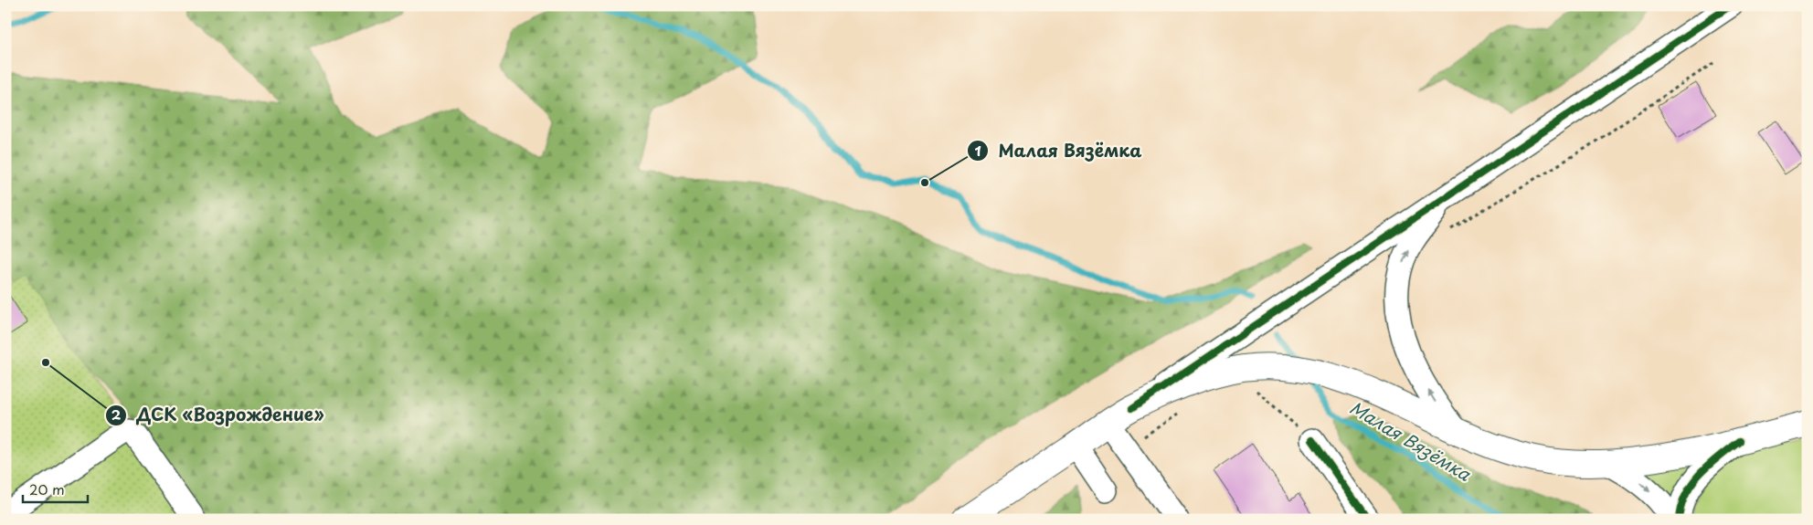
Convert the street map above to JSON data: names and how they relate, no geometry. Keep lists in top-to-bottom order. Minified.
{"water":["Малая Вязёмка"],"places":["Малая Вязёмка","ДСК «Возрождение»"],"scale_bar":"20 m"}
